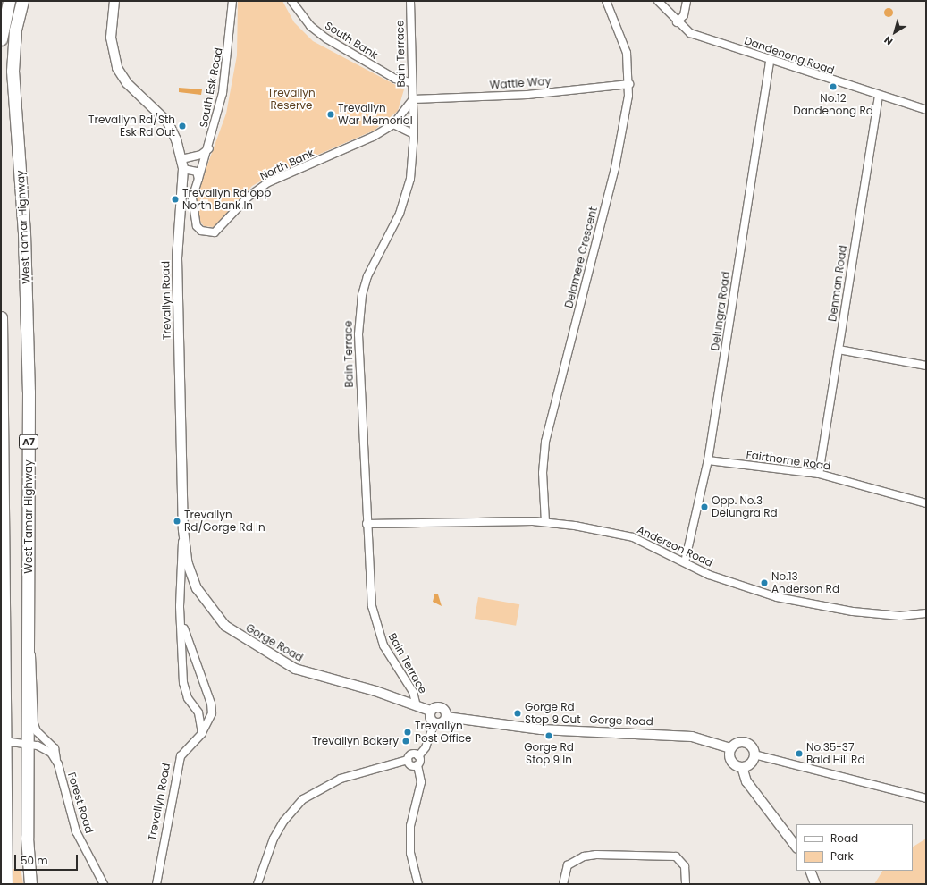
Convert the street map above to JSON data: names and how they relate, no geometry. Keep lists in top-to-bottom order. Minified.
{"streets":{"highway":["West Tamar Highway","A7"],"street":["South Bank","Bain Terrace","Dandenong Road","Wattle Way","South Esk Road","North Bank","Delamere Crescent","Denman Road","Trevallyn Road","Delungra Road","Fairthorne Road","Anderson Road","Gorge Road","Forest Road"]},"crossings":[["South Bank","Bain Terrace"],["Bain Terrace","Wattle Way"],["Bain Terrace","North Bank"],["Bain Terrace","Anderson Road"],["Bain Terrace","Gorge Road"],["Dandenong Road","Denman Road"],["Dandenong Road","Delungra Road"],["Wattle Way","North Bank"],["Wattle Way","Delamere Crescent"],["South Esk Road","North Bank"],["West Tamar Highway","Forest Road"],["Delamere Crescent","Anderson Road"],["Denman Road","Fairthorne Road"],["Trevallyn Road","Gorge Road"],["Delungra Road","Fairthorne Road"],["Delungra Road","Anderson Road"]],"parks":["Trevallyn Reserve"],"places":["No.12 Dandenong Rd","Trevallyn War Memorial","Trevallyn Rd/Sth Esk Rd Out","Trevallyn Rd opp North Bank In","Opp. No.3 Delungra Rd","Trevallyn Rd/Gorge Rd In","No.13 Anderson Rd","Gorge Rd Stop 9 Out","Trevallyn Post Office","Gorge Rd Stop 9 In","Trevallyn Bakery","No.35-37 Bald Hill Rd"],"legend":["Road","Park"],"scale_bar":"50 m","north":"bottom left"}
